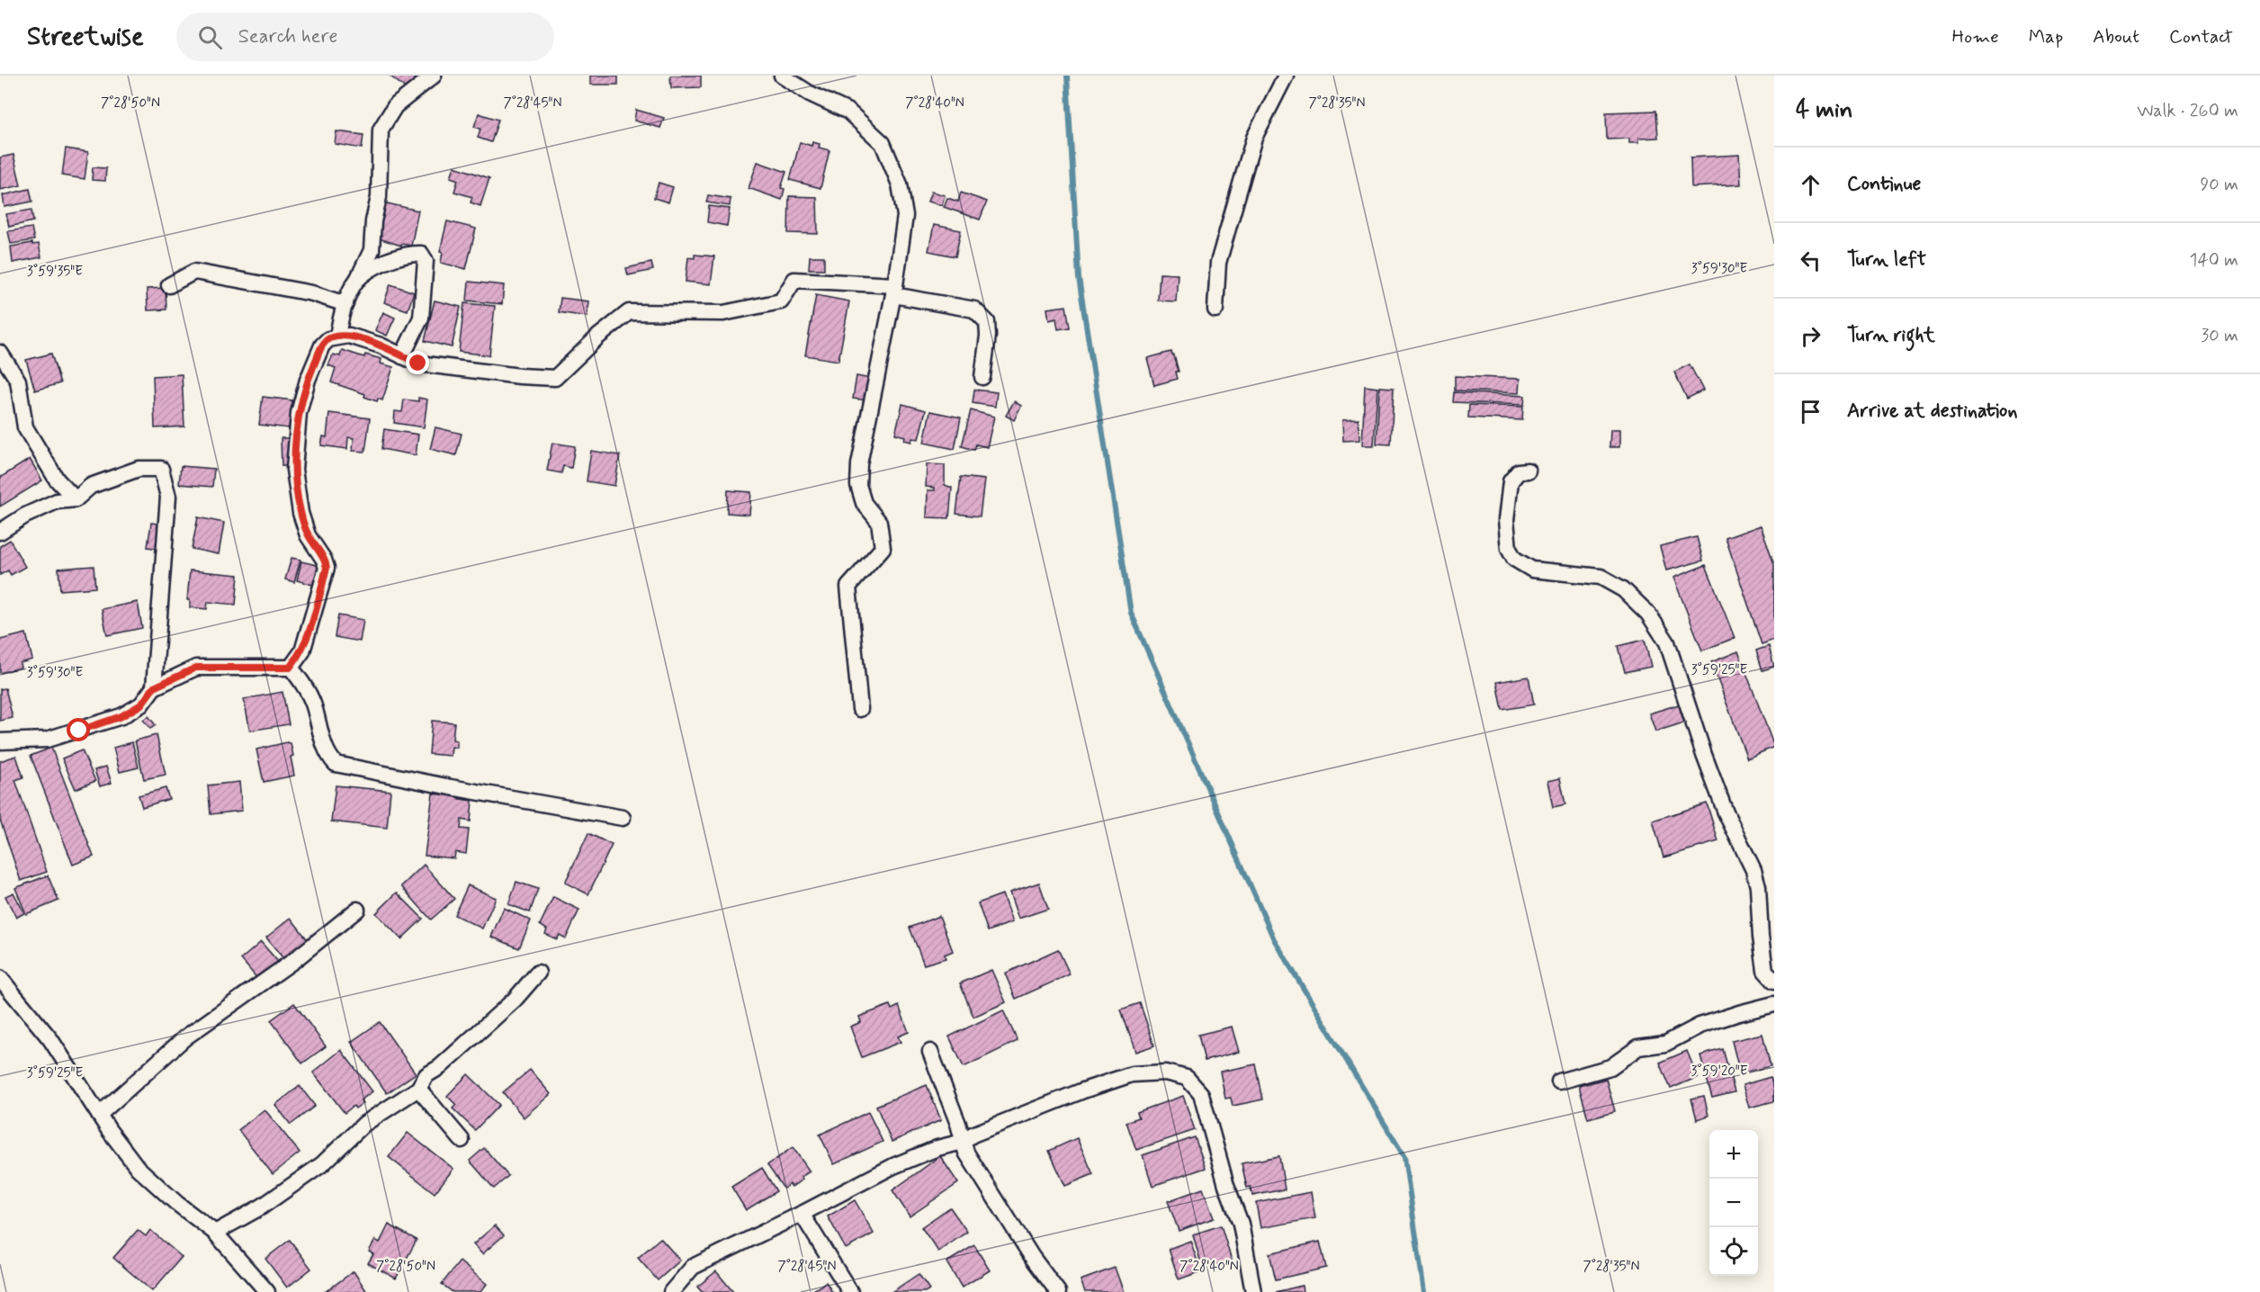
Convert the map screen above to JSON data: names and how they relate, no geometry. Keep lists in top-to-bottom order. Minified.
{"page":{"header":"Streetwise","search":"Search here","nav":["Home","Map","About","Contact"],"heading":["4 min","Walk · 260 m"],"list":[["Continue","90 m"],["Turn left","140 m"],["Turn right","30 m"],"Arrive at destination"],"map_buttons":["+","−"]},"coordinates":["7°28'50\"N","7°28'45\"N","7°28'40\"N","7°28'35\"N","3°59'30\"E","3°59'35\"E","3°59'25\"E","3°59'20\"E"]}
